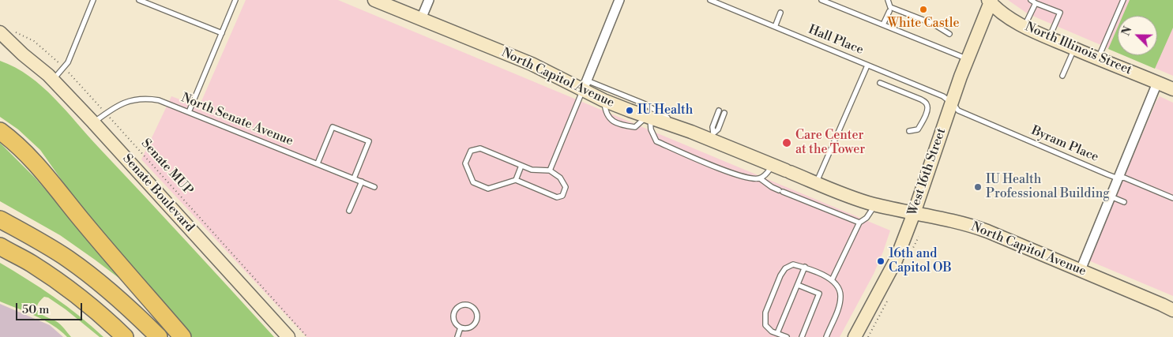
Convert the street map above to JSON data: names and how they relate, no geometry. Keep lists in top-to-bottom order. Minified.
{"streets":{"main road":["North Illinois Street","North Capitol Avenue","West 16th Street","Senate Boulevard"],"lane":["Hall Place","North Senate Avenue","Byram Place"],"path":["Senate MUP"]},"crossings":[["Hall Place","Byram Place"],["Hall Place","West 16th Street"],["North Illinois Street","West 16th Street"],["North Capitol Avenue","West 16th Street"],["North Senate Avenue","Senate MUP"],["North Senate Avenue","Senate Boulevard"],["Byram Place","West 16th Street"]],"places":["White Castle","IU Health","Care Center at the Tower","IU Health Professional Building","16th and Capitol OB"],"scale_bar":"50 m","north":"top left"}
